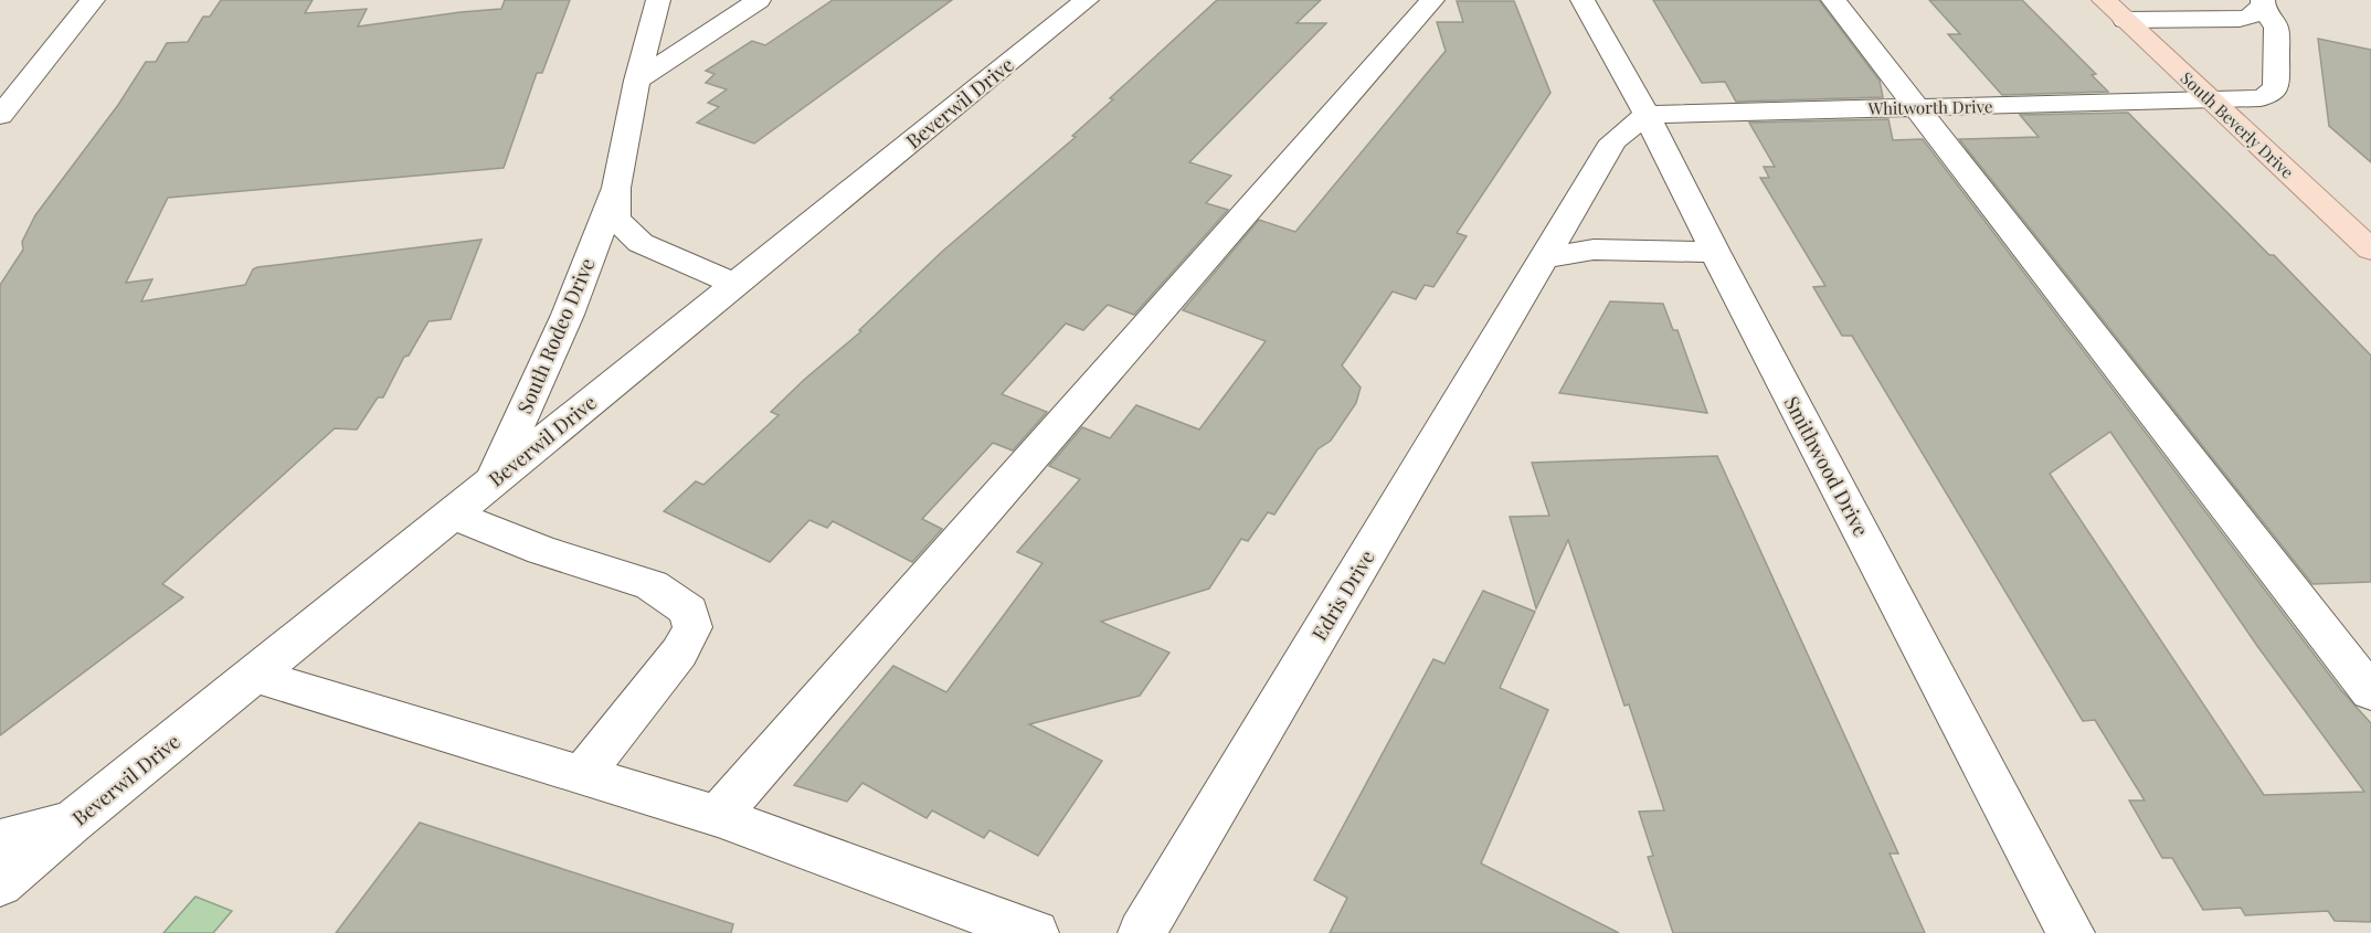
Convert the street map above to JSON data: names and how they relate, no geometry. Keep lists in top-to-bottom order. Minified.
{"streets":{"main road":["South Beverly Drive"],"street":["Beverwil Drive","Whitworth Drive","South Rodeo Drive","Smithwood Drive","Edris Drive"]},"crossings":[["Beverwil Drive","South Rodeo Drive"],["Whitworth Drive","South Beverly Drive"],["Whitworth Drive","Smithwood Drive"],["Whitworth Drive","Edris Drive"],["Smithwood Drive","Edris Drive"]]}
